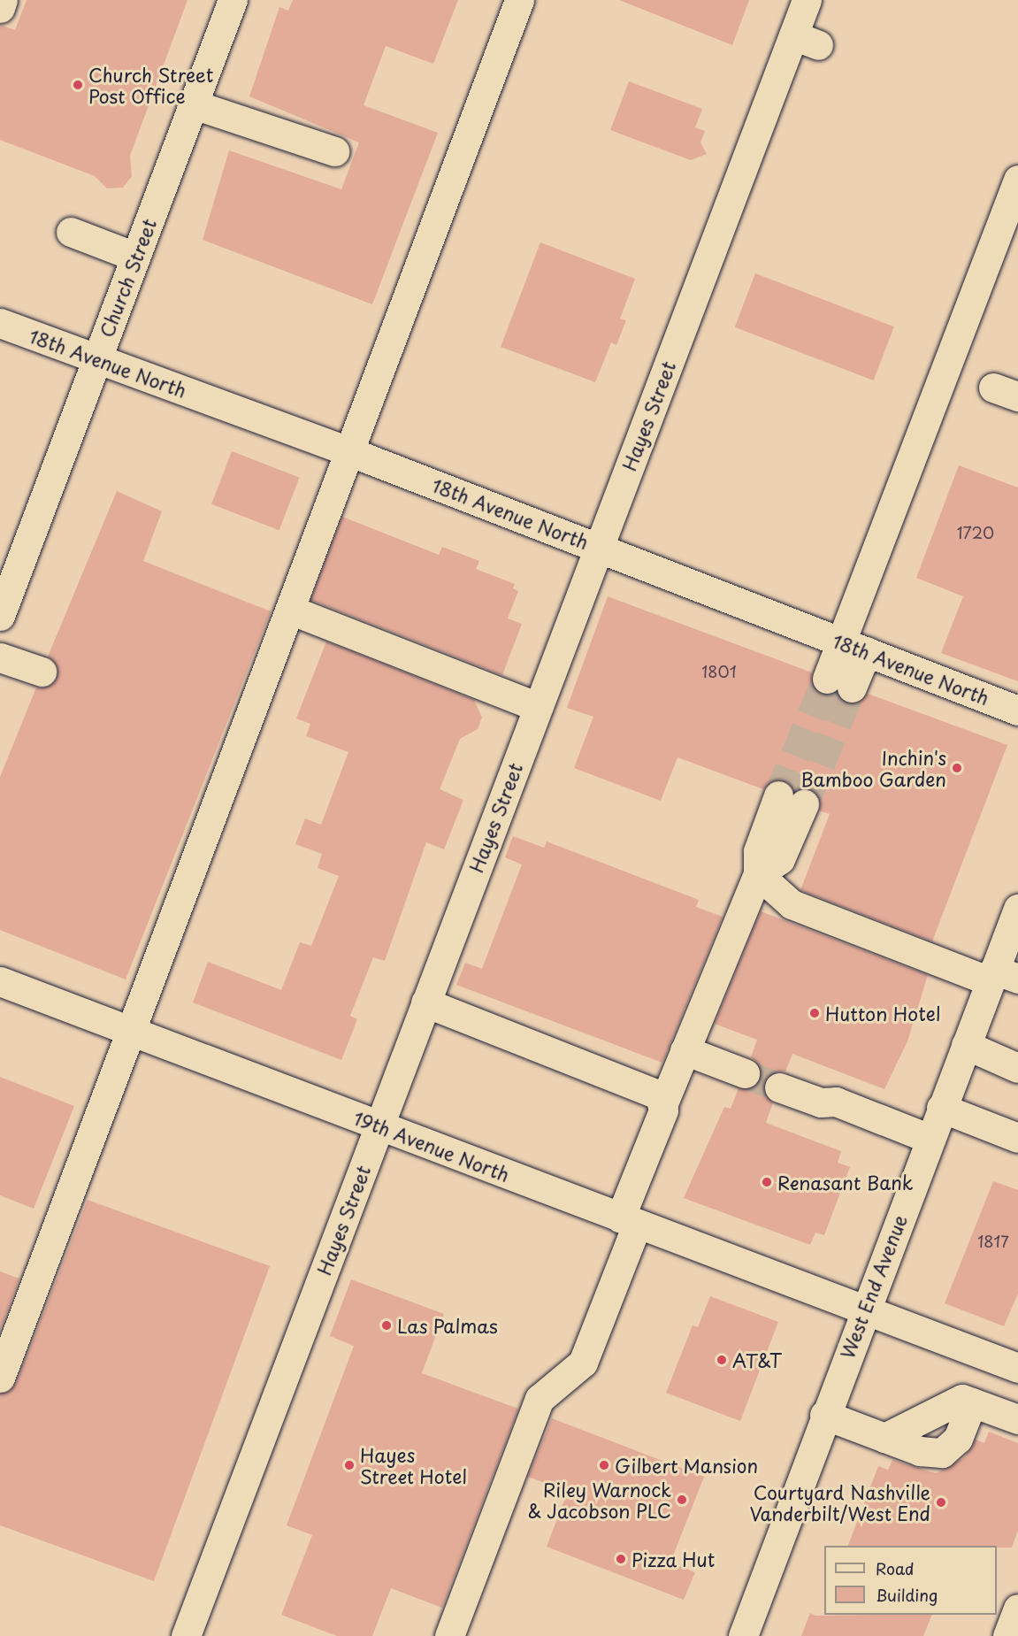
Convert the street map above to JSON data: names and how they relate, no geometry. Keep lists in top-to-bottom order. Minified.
{"streets":{"street":["Church Street","18th Avenue North","Hayes Street","19th Avenue North","West End Avenue"]},"crossings":[["Church Street","18th Avenue North"],["18th Avenue North","Hayes Street"],["Hayes Street","19th Avenue North"],["19th Avenue North","West End Avenue"]],"places":["Church Street Post Office","Inchin's Bamboo Garden","Hutton Hotel","Renasant Bank","Las Palmas","AT&T","Hayes Street Hotel","Gilbert Mansion","Riley Warnock & Jacobson PLC","Courtyard Nashville Vanderbilt/West End","Pizza Hut"],"house_numbers":["1720","1801","1817"],"legend":["Road","Building"]}
